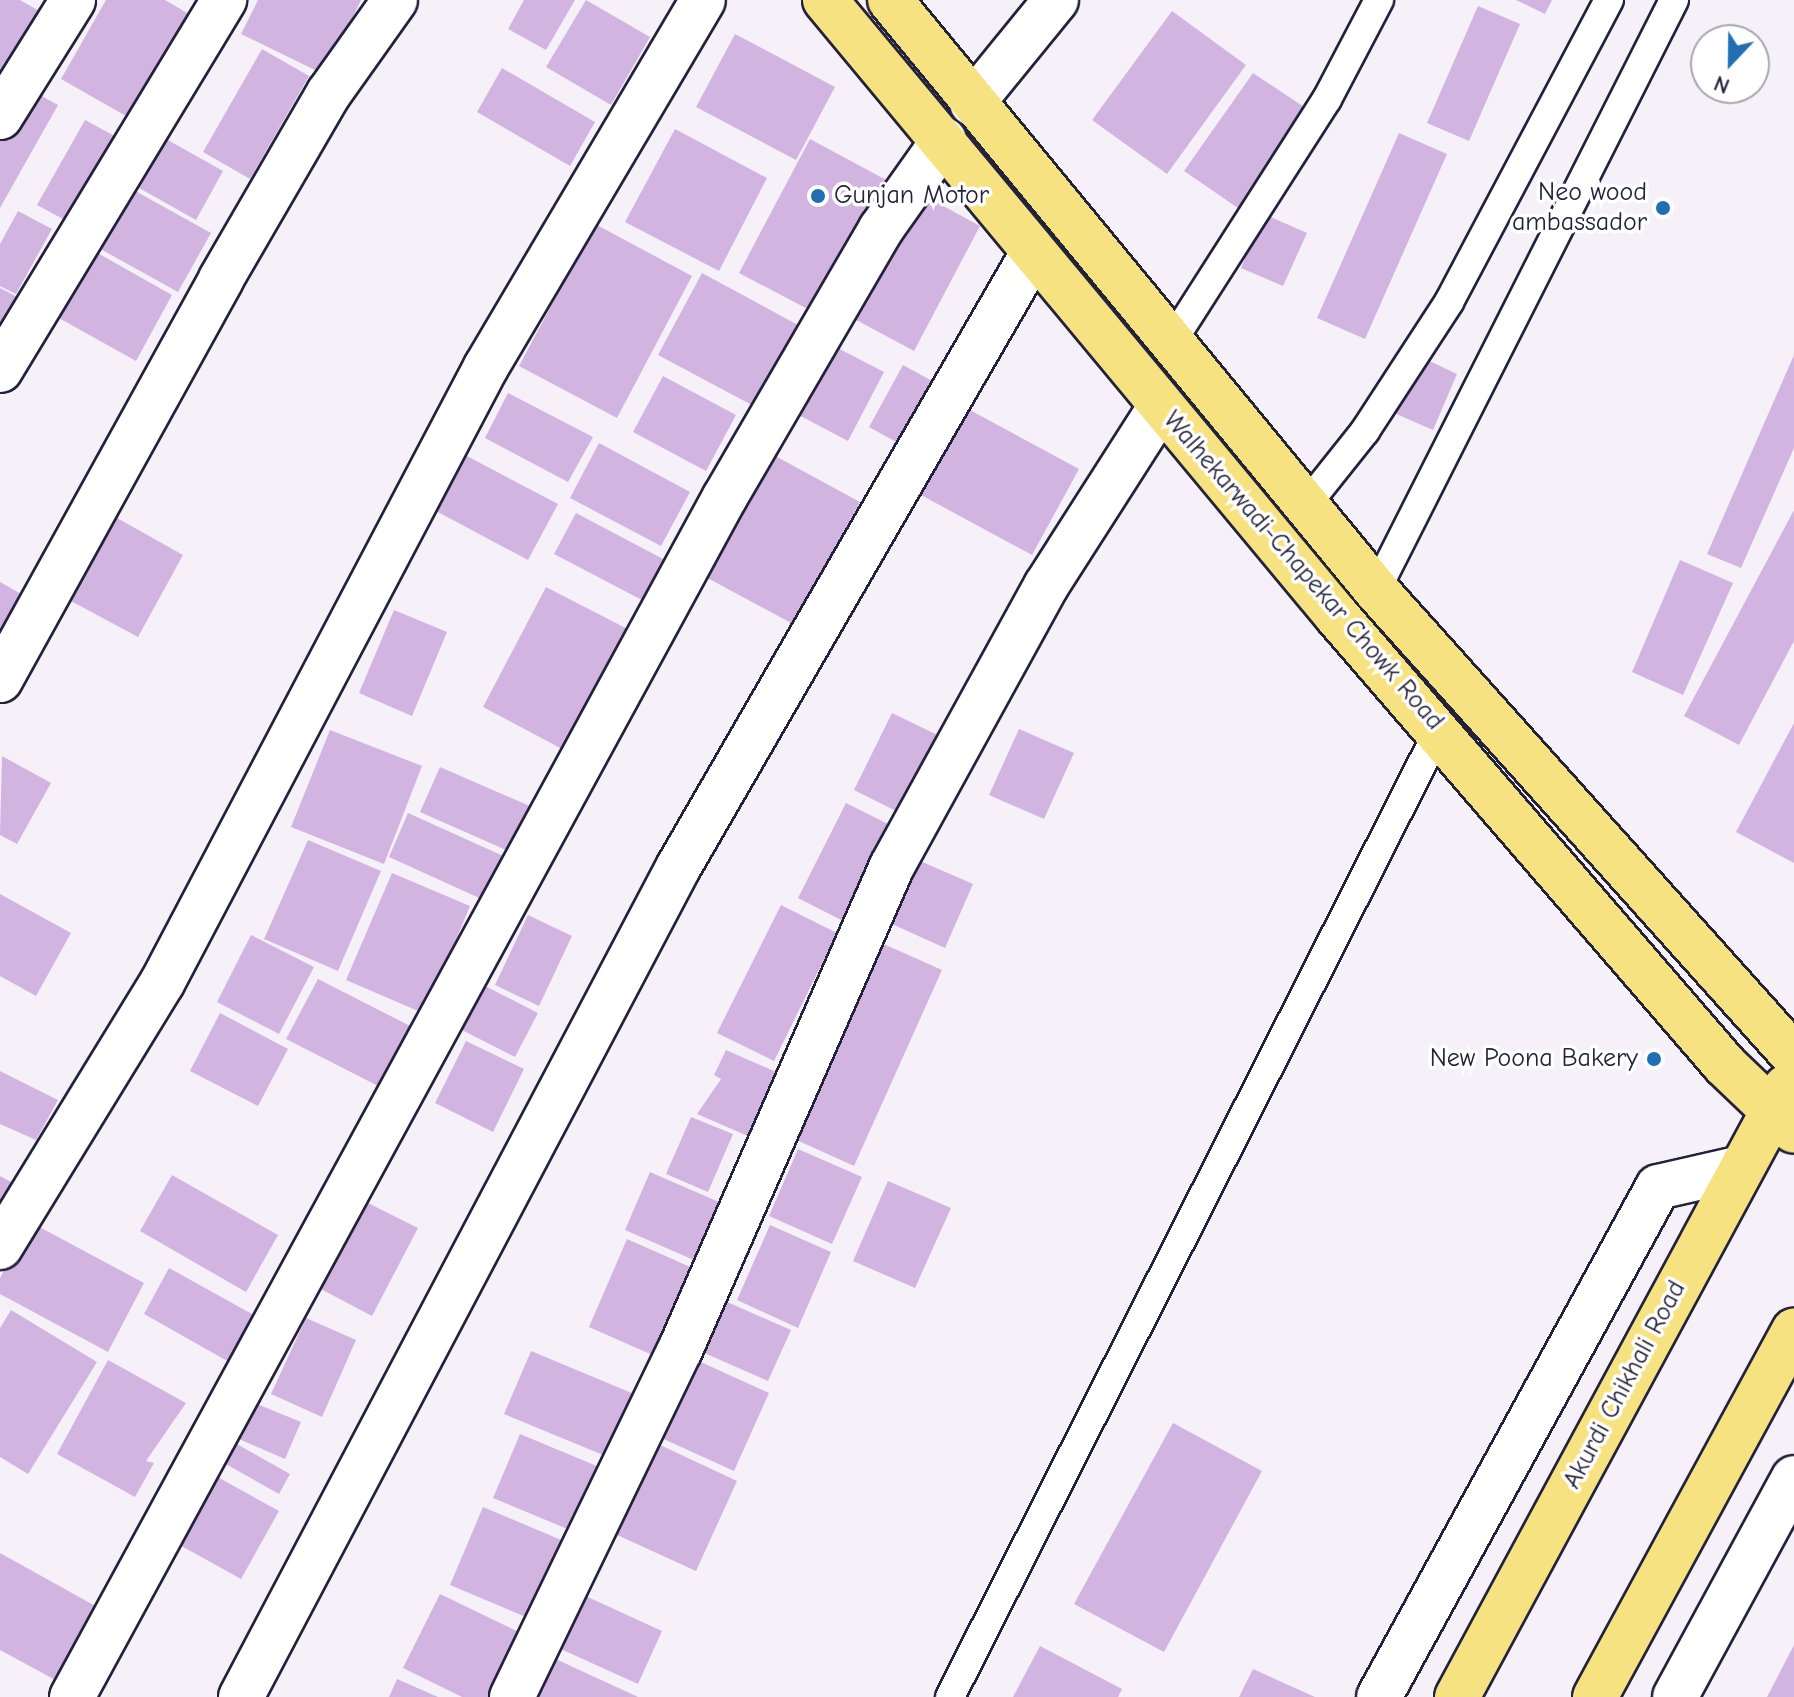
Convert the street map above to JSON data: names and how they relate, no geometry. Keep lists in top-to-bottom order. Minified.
{"streets":{"main road":["Walhekarwadi-Chapekar Chowk Road","Akurdi Chikhali Road"]},"crossings":[["Walhekarwadi-Chapekar Chowk Road","Akurdi Chikhali Road"]],"places":["Gunjan Motor","Neo wood ambassador","New Poona Bakery"],"north":"bottom"}
